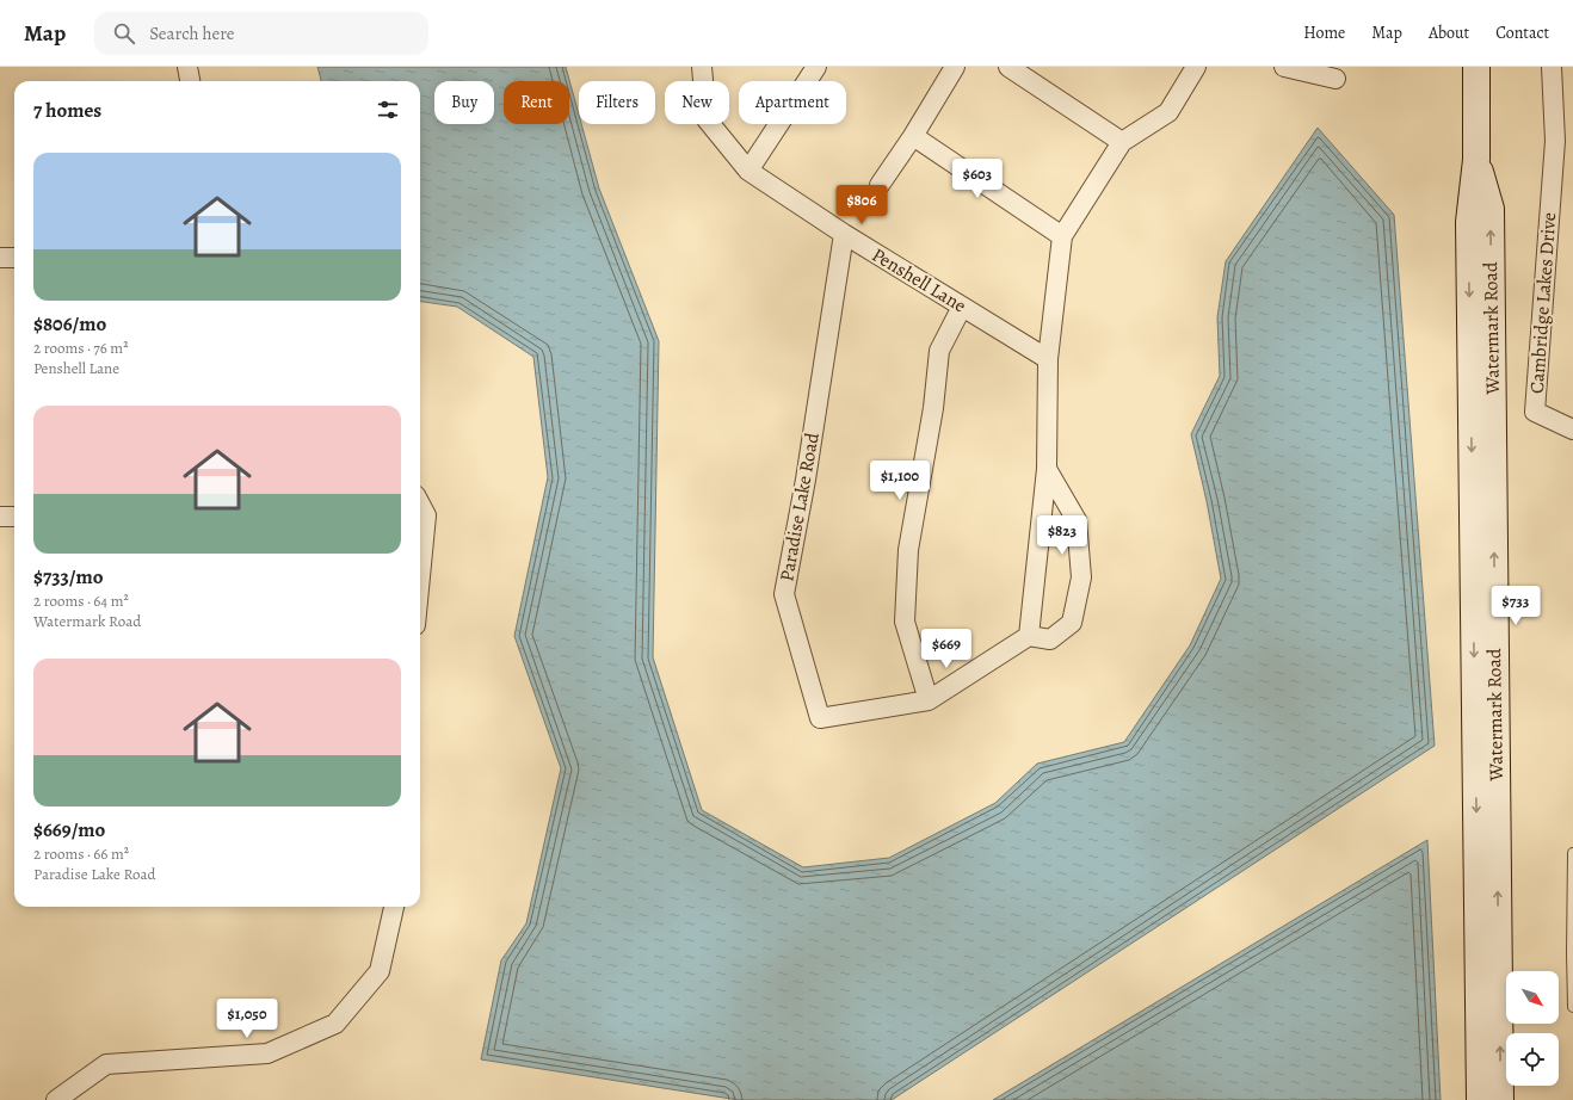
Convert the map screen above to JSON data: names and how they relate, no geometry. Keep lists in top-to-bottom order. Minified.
{"streets":{"street":["Penshell Lane","Cambridge Lakes Drive","Watermark Road","Paradise Lake Road"]},"crossings":[["Penshell Lane","Paradise Lake Road"]],"north":"bottom right","page":{"header":"Map","search":"Search here","nav":["Home","Map","About","Contact"],"chip":["Buy","Rent","Filters","New","Apartment"],"heading":"7 homes","list":[{"name":"$806/mo","note":"2 rooms · 76 m² · Penshell Lane"},{"name":"$733/mo","note":"2 rooms · 64 m² · Watermark Road"},{"name":"$669/mo","note":"2 rooms · 66 m² · Paradise Lake Road"}],"price":["$603","$806","$1,100","$823","$733","$669","$1,050"]}}
